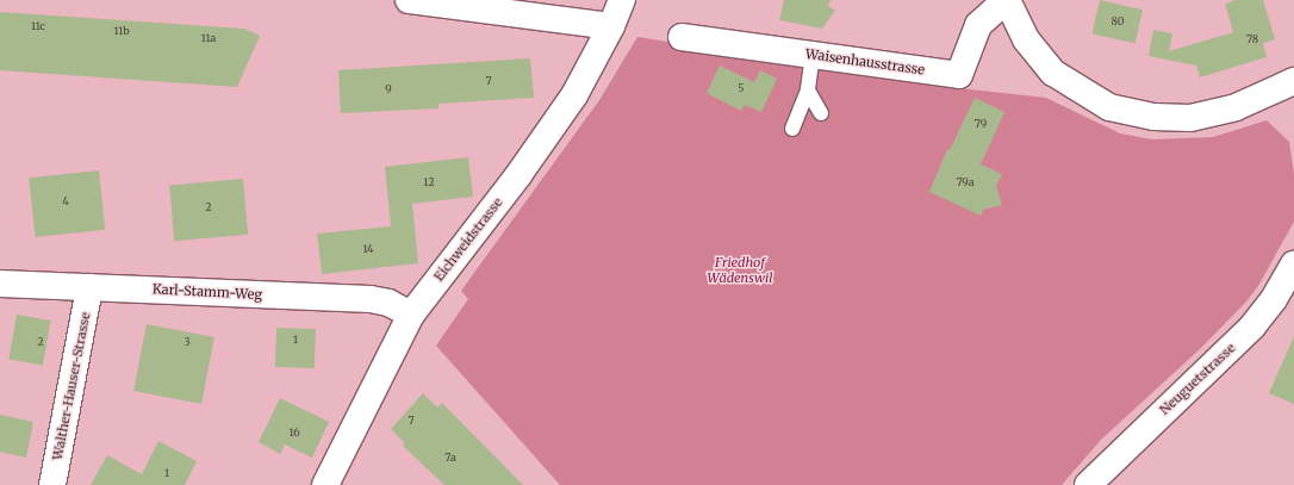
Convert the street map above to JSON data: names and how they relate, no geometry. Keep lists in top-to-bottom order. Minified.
{"streets":{"street":["Waisenhausstrasse","Eichweidstrasse","Karl-Stamm-Weg","Neuguetstrasse","Walther-Hauser-Strasse"]},"crossings":[["Eichweidstrasse","Karl-Stamm-Weg"],["Karl-Stamm-Weg","Walther-Hauser-Strasse"]],"parks":["Friedhof Wädenswil"],"house_numbers":["80","11c","11b","11a","78","7","5","9","79","12","79a","4","2","14","1","2","3","7","16","7a","1"]}
